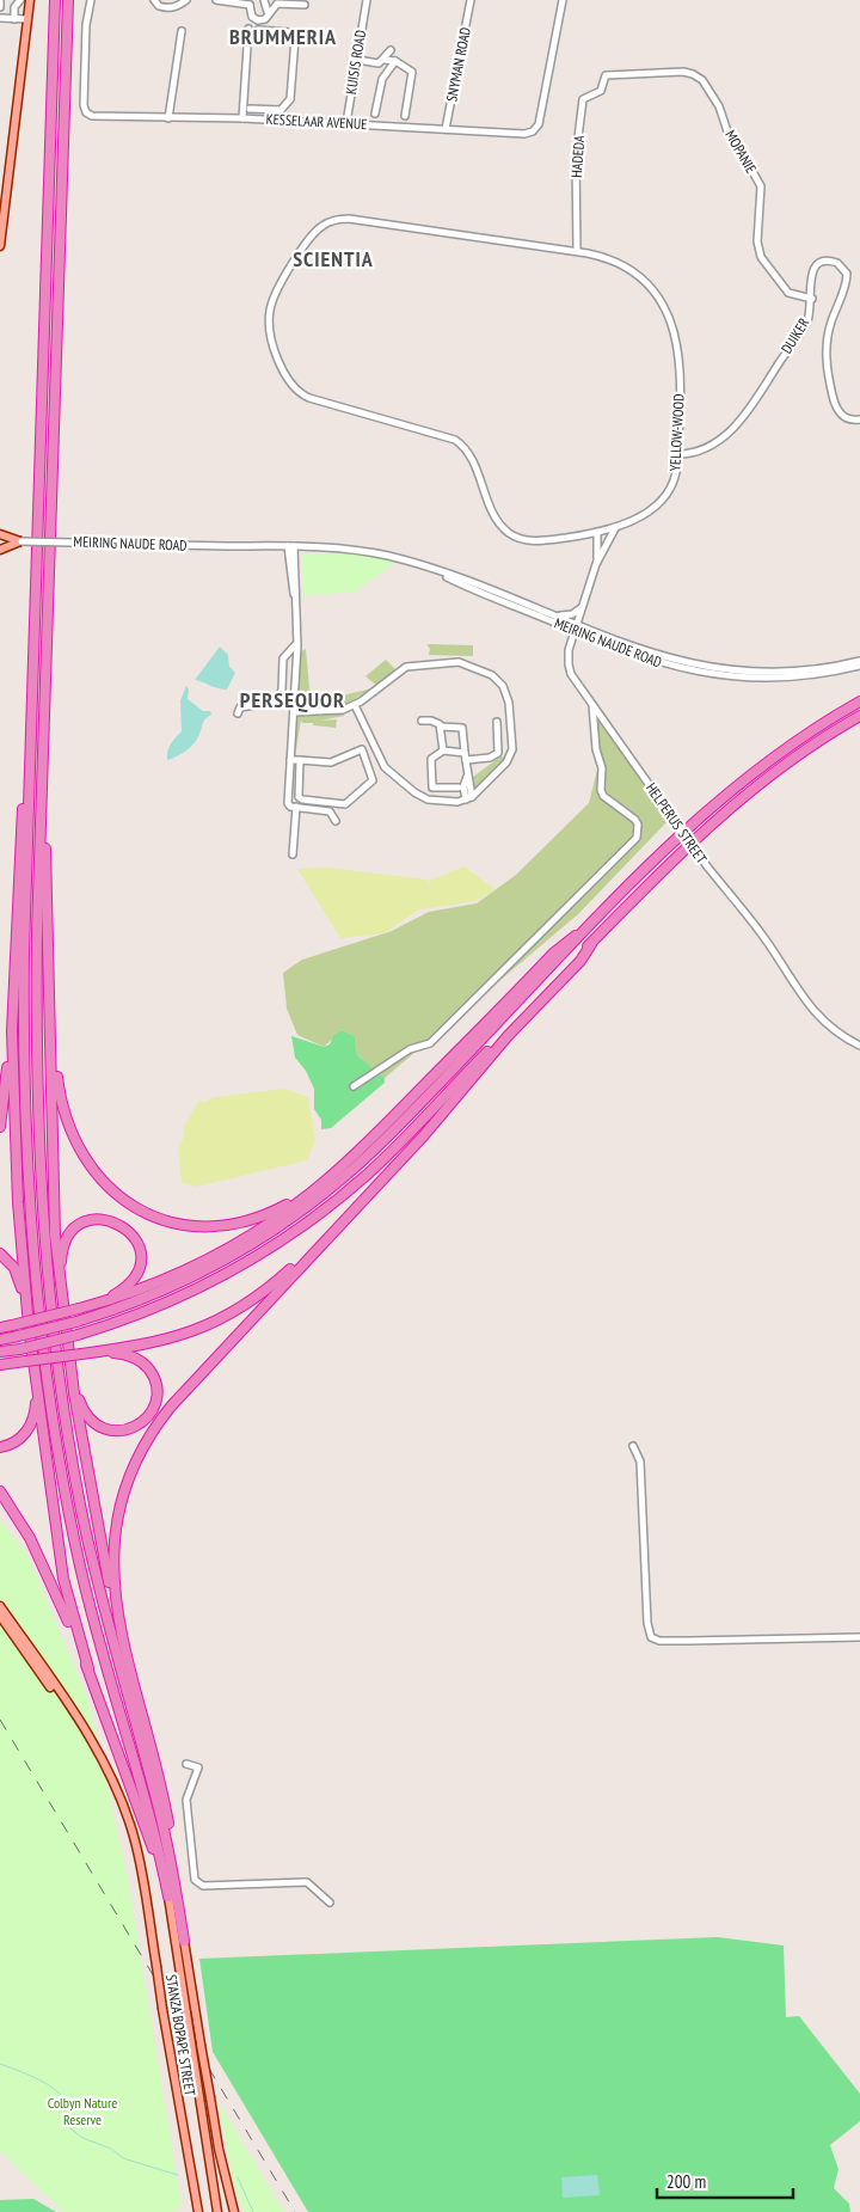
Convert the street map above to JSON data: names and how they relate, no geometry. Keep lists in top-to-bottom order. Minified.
{"streets":{"main road":["STANZA BOPAPE STREET"],"street":["KUISIS ROAD","SNYMAN ROAD","KESSELAAR AVENUE","MOPANIE","HADEDA","DUIKER","YELLOW-WOOD","MEIRING NAUDE ROAD","HELPERUS STREET"]},"crossings":[["KUISIS ROAD","KESSELAAR AVENUE"],["SNYMAN ROAD","KESSELAAR AVENUE"],["MOPANIE","HADEDA"],["MOPANIE","DUIKER"],["HADEDA","YELLOW-WOOD"],["DUIKER","YELLOW-WOOD"]],"districts":["BRUMMERIA","SCIENTIA","PERSEQUOR"],"parks":["Colbyn Nature Reserve"],"scale_bar":"200 m"}
